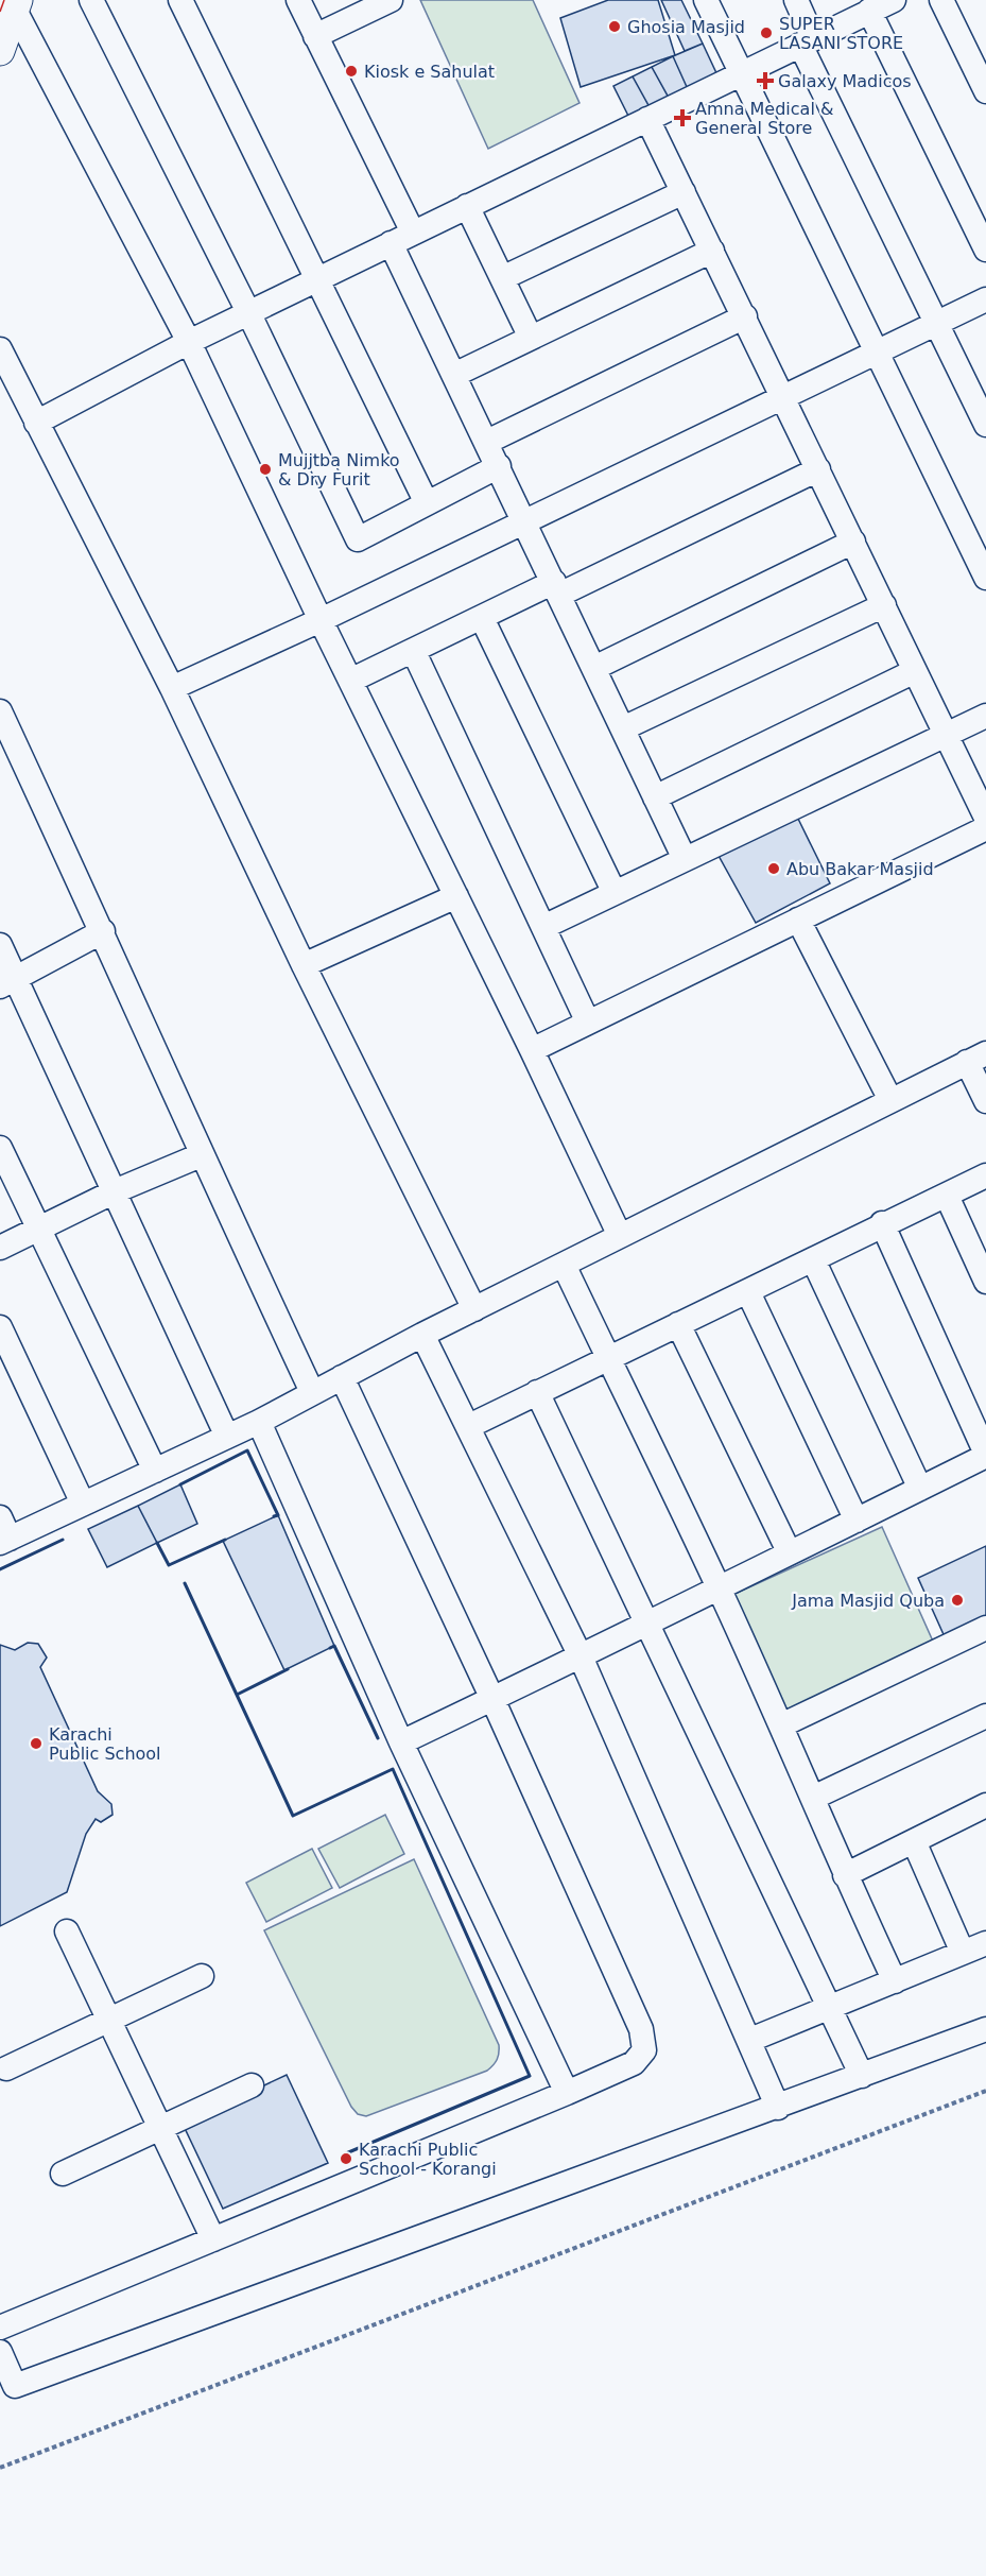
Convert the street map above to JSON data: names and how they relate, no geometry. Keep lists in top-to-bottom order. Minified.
{"places":{"other":["Ghosia Masjid","SUPER LASANI STORE","Kiosk e Sahulat","Mujjtba Nimko & Dry Furit","Abu Bakar Masjid","Jama Masjid Quba","Karachi Public School","Karachi Public School - Korangi"],"health":["Galaxy Madicos","Amna Medical & General Store"]}}
